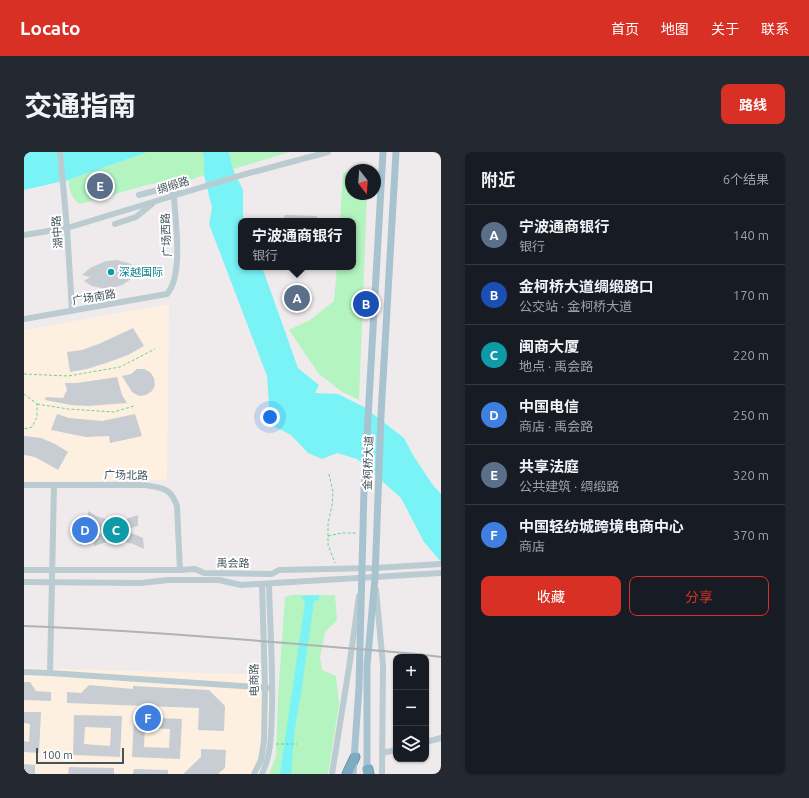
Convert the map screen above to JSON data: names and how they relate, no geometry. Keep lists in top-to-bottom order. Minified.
{"streets":{"main road":["金柯桥大道"],"street":["绸缎路","湖中路","广场西路","广场南路","广场北路","禹会路","电商路"]},"crossings":[["绸缎路","湖中路"],["绸缎路","广场西路"],["湖中路","广场南路"],["广场西路","广场南路"],["金柯桥大道","禹会路"],["广场北路","禹会路"],["禹会路","电商路"]],"places":["深越国际"],"scale_bar":"100 m","north":"bottom","page":{"header":"Locato","nav":["首页","地图","关于","联系"],"title":"交通指南","buttons":["路线",["收藏","分享"]],"heading":["附近","6个结果"],"pins":["E","A","B","C","D","F"],"list":[{"mark":"A","name":"宁波通商银行","note":"银行","value":"140 m"},{"mark":"B","name":"金柯桥大道绸缎路口","note":"公交站 · 金柯桥大道","value":"170 m"},{"mark":"C","name":"闽商大厦","note":"地点 · 禹会路","value":"220 m"},{"mark":"D","name":"中国电信","note":"商店 · 禹会路","value":"250 m"},{"mark":"E","name":"共享法庭","note":"公共建筑 · 绸缎路","value":"320 m"},{"mark":"F","name":"中国轻纺城跨境电商中心","note":"商店","value":"370 m"}],"popup":["宁波通商银行","银行"],"map_buttons":["+","−"],"scale":"100 m"}}
